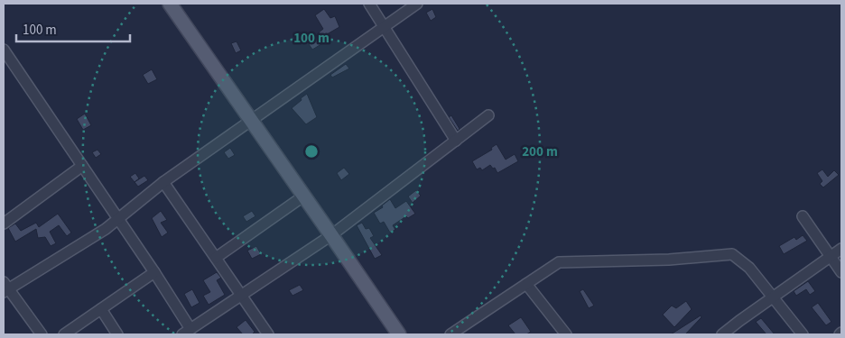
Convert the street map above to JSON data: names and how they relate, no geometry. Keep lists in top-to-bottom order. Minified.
{"scale_bar":"100 m","rings":["100 m","200 m"]}
